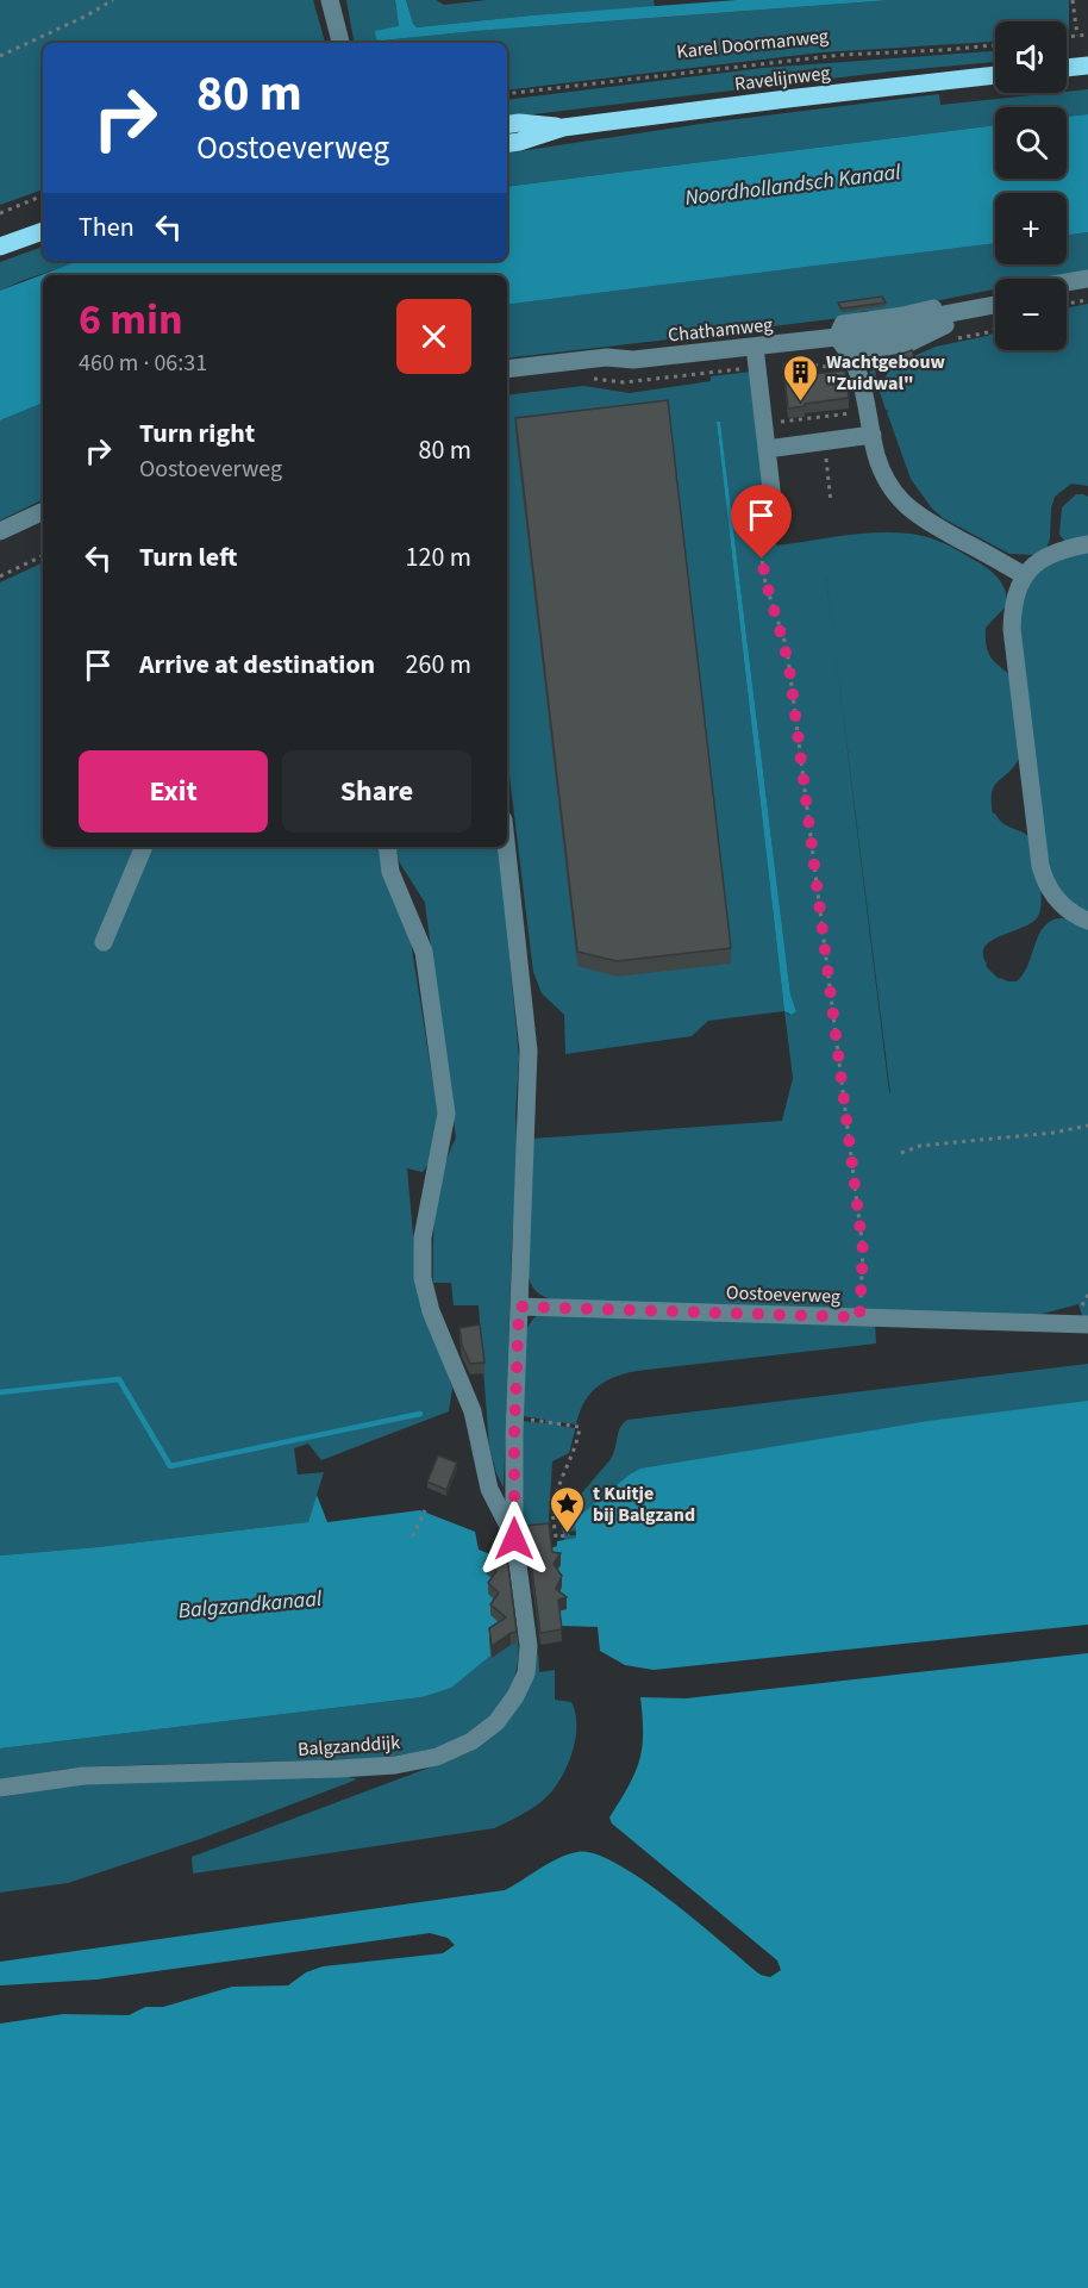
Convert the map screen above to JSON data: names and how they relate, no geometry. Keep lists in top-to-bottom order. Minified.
{"streets":{"main road":["Ravelijnweg"],"street":["Chathamweg","Oostoeverweg","Balgzanddijk"],"path":["Karel Doormanweg"]},"water":["Noordhollandsch Kanaal","Balgzandkanaal"],"places":{"building":["Wachtgebouw \"Zuidwal\""],"place":["t Kuitje bij Balgzand"]},"page":{"map_buttons":["+","−"],"turn":["80 m","Oostoeverweg"],"then":"Then","heading":["6 min","460 m · 06:31"],"list":[{"name":"Turn right","note":"Oostoeverweg","value":"80 m"},{"name":"Turn left","value":"120 m"},{"name":"Arrive at destination","value":"260 m"}],"buttons":["Exit","Share"]}}
